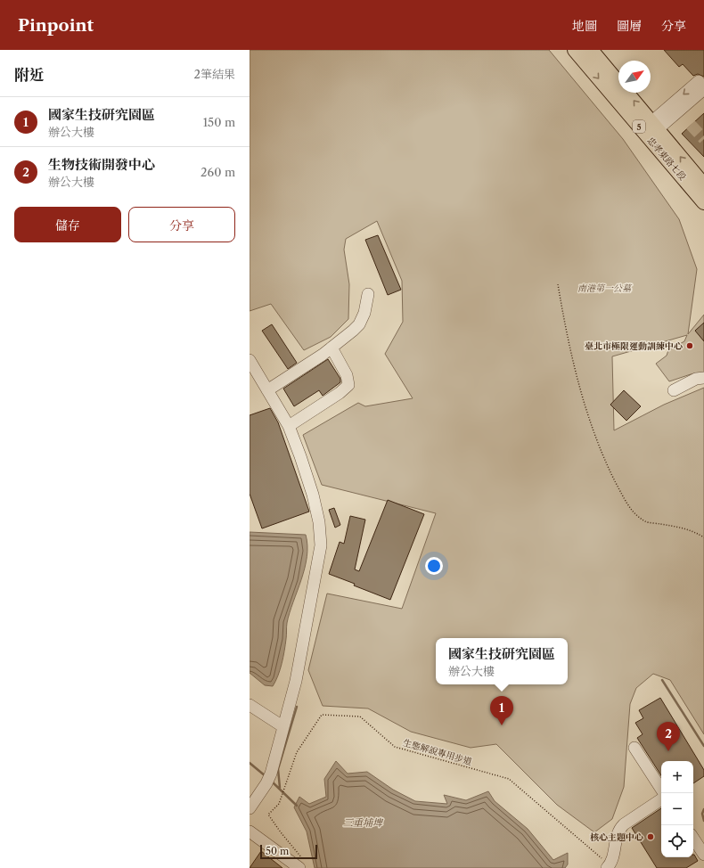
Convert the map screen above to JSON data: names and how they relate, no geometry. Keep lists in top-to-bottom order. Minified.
{"streets":{"main road":["5","忠孝東路七段"],"path":["生態解說專用步道"]},"water":["三重埔埤"],"parks":["南港第一公墓"],"places":["臺北市極限運動訓練中心","核心主題中心"],"scale_bar":"50 m","north":"top right","page":{"header":"Pinpoint","nav":["地圖","圖層","分享"],"heading":["附近","2筆結果"],"list":[{"mark":"1","name":"國家生技研究園區","note":"辦公大樓","value":"150 m"},{"mark":"2","name":"生物技術開發中心","note":"辦公大樓","value":"260 m"}],"buttons":["儲存","分享"],"popup":["國家生技研究園區","辦公大樓"],"pins":["1","2"],"map_buttons":["+","−"],"scale":"50 m"}}
